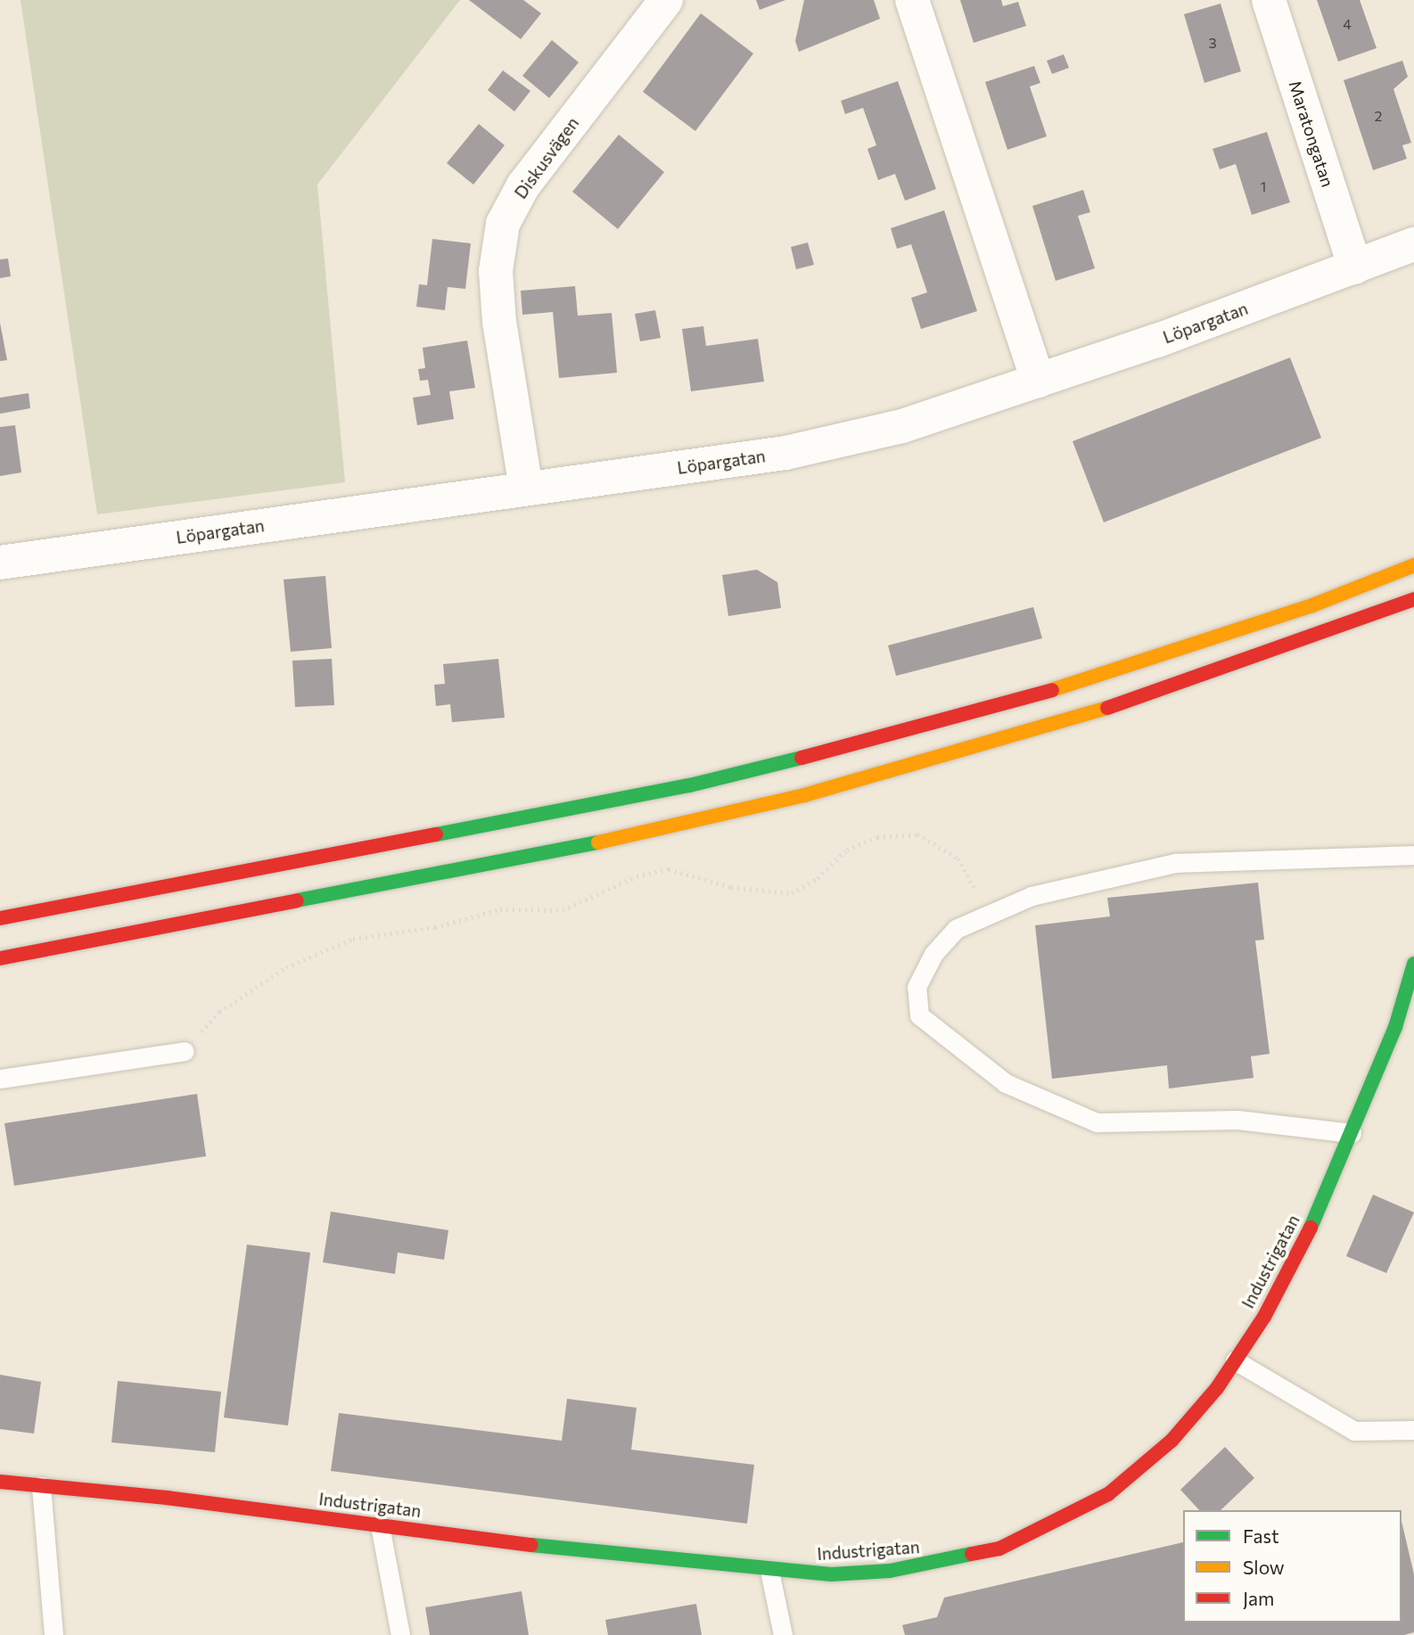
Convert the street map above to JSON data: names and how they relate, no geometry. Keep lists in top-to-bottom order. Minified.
{"streets":{"main road":["Industrigatan"],"street":["Maratongatan","Diskusvägen","Löpargatan"]},"crossings":[["Maratongatan","Löpargatan"],["Diskusvägen","Löpargatan"]],"house_numbers":["4","3","2","1"],"legend":["Fast","Slow","Jam"]}
